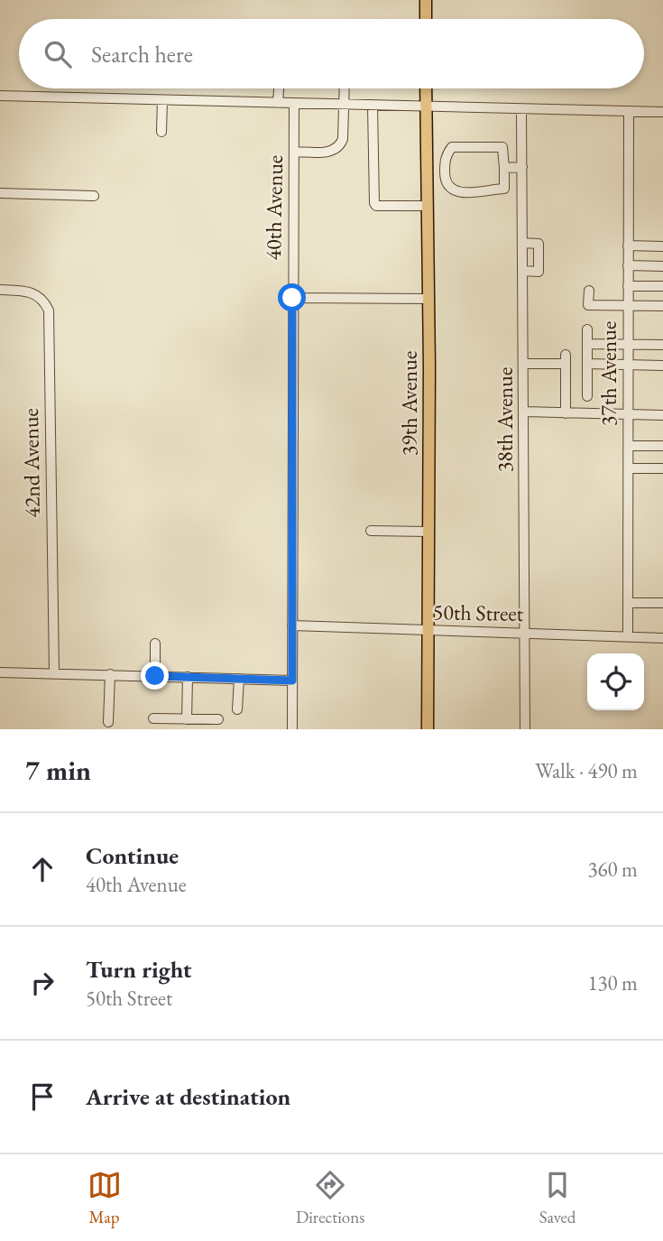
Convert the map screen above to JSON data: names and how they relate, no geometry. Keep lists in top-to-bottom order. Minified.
{"streets":{"main road":["39th Avenue"],"street":["40th Avenue","37th Avenue","38th Avenue","42nd Avenue","50th Street"]},"crossings":[["40th Avenue","50th Street"],["37th Avenue","50th Street"],["39th Avenue","50th Street"],["38th Avenue","50th Street"]],"page":{"search":"Search here","heading":["7 min","Walk · 490 m"],"list":[["Continue","40th Avenue","360 m"],["Turn right","50th Street","130 m"],"Arrive at destination"],"nav":["Map","Directions","Saved"]}}
